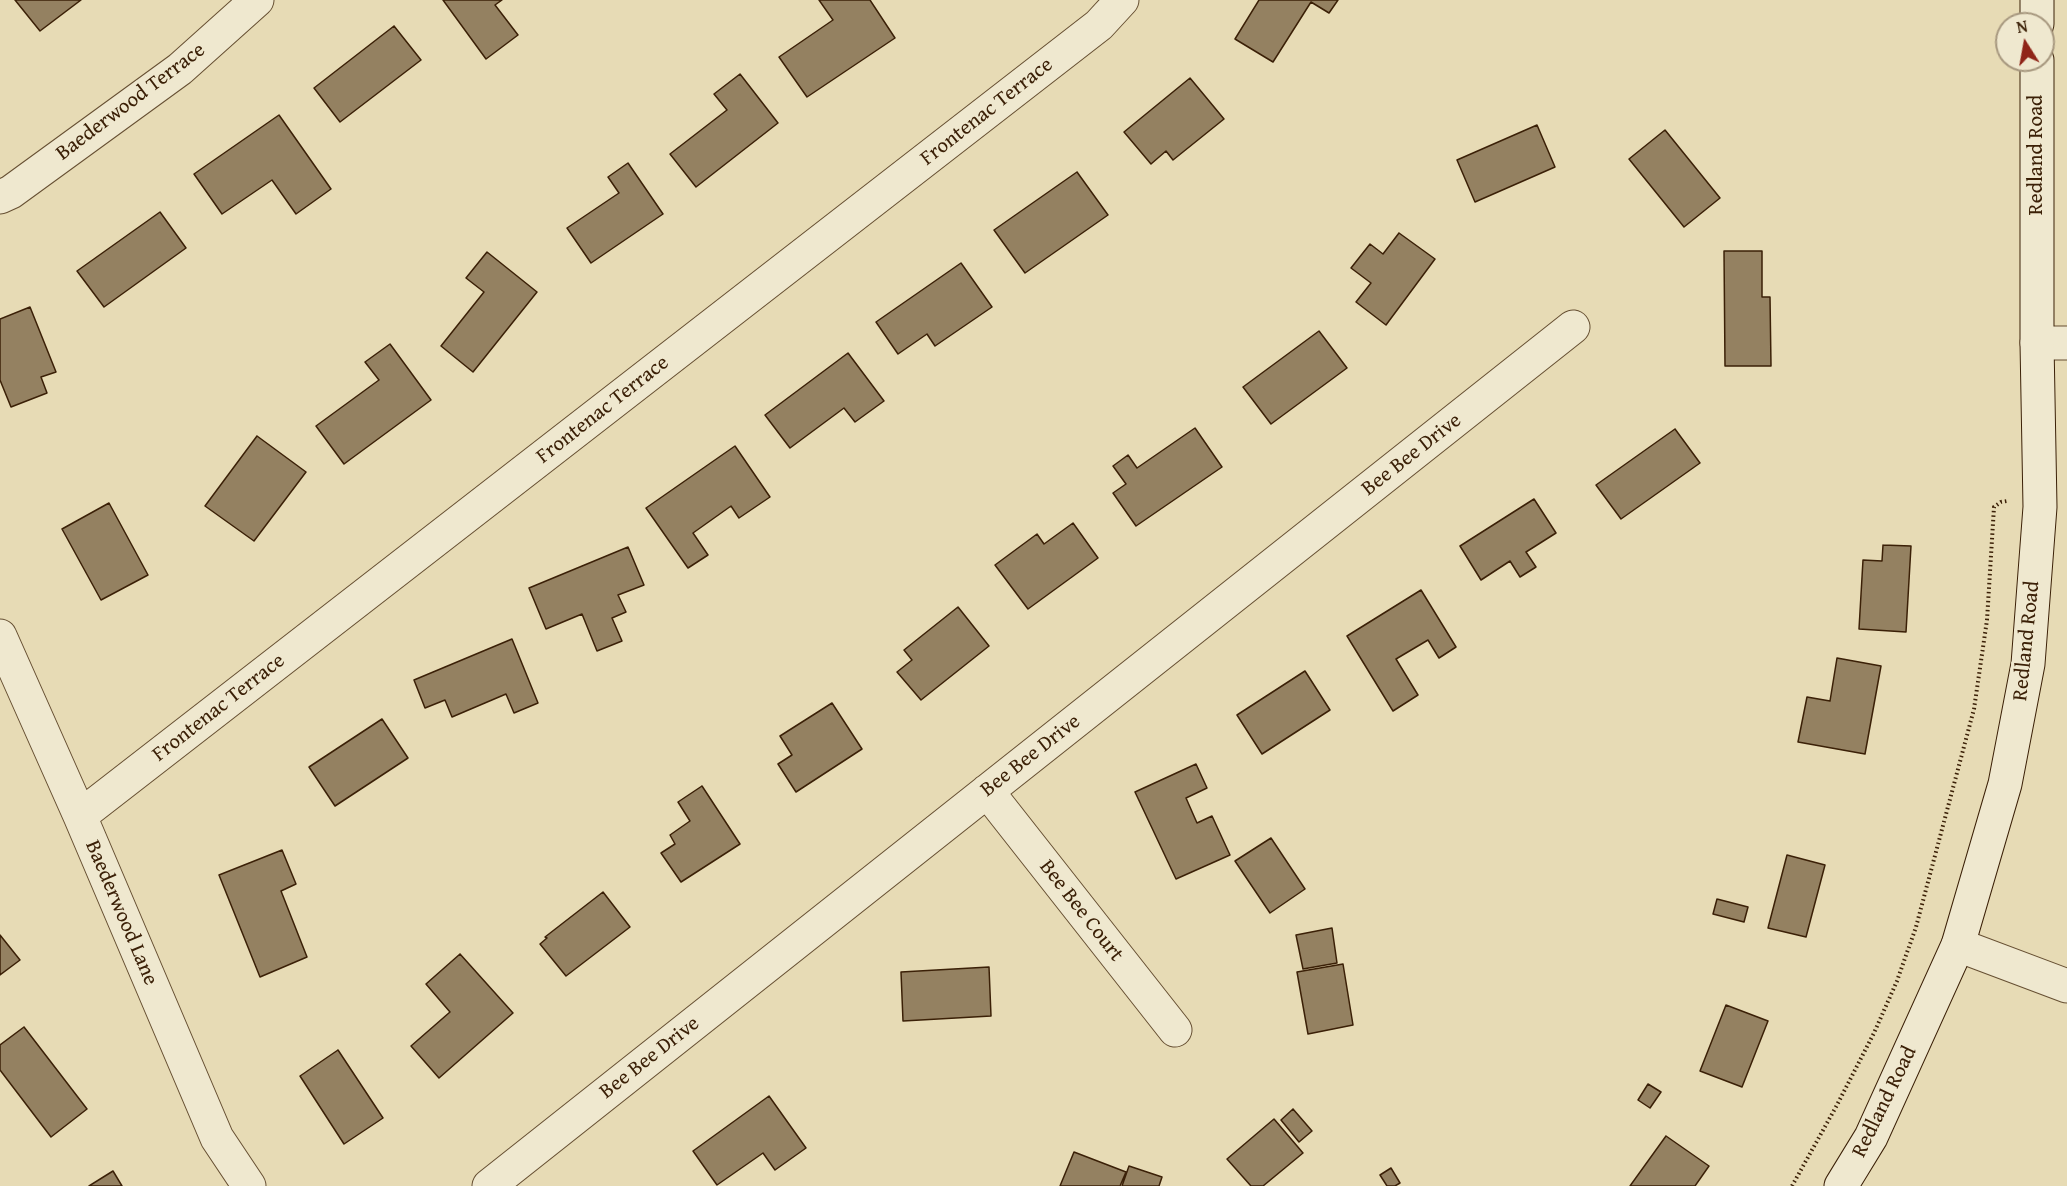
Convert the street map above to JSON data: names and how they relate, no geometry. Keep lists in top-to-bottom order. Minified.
{"streets":{"street":["Baederwood Terrace","Frontenac Terrace","Redland Road","Bee Bee Drive","Bee Bee Court","Baederwood Lane"]},"crossings":[["Frontenac Terrace","Baederwood Lane"],["Bee Bee Drive","Bee Bee Court"]],"north":"top"}
